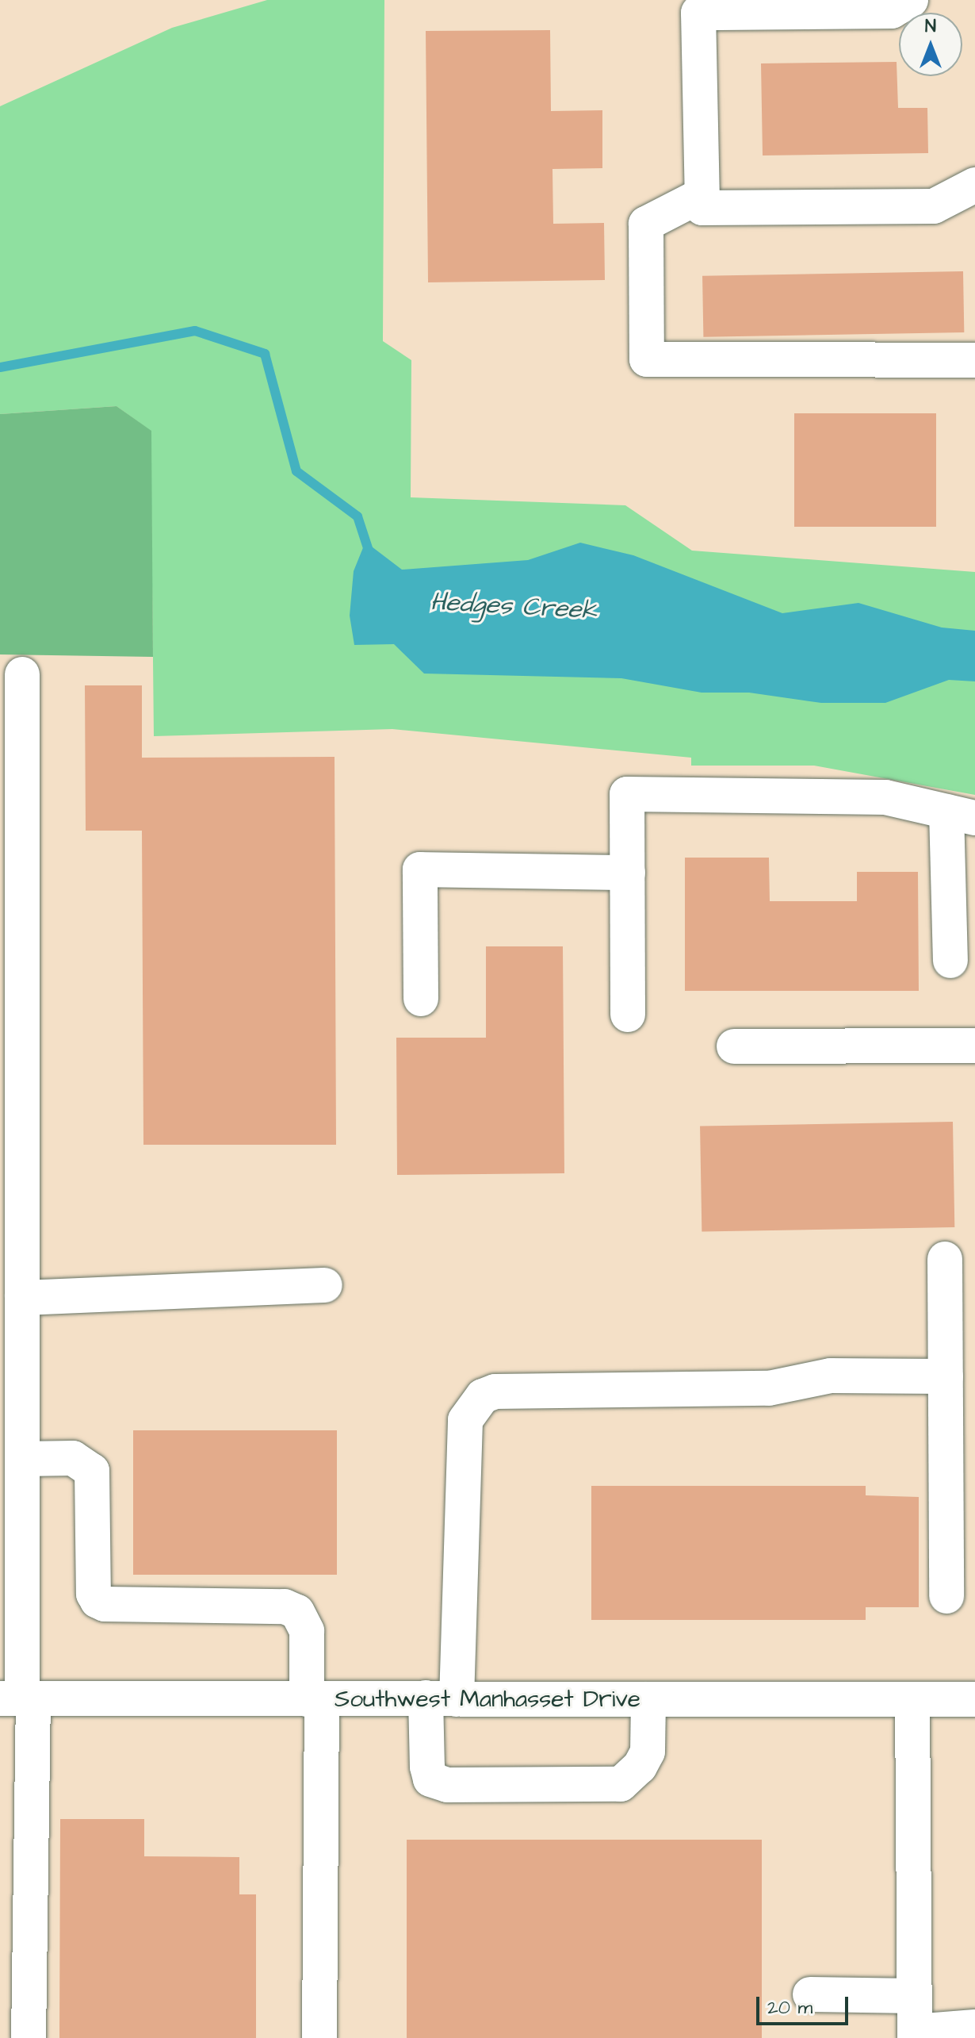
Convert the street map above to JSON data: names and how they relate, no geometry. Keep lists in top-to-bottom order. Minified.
{"streets":{"street":["Southwest Manhasset Drive"]},"water":["Hedges Creek"],"scale_bar":"20 m","north":"top"}
